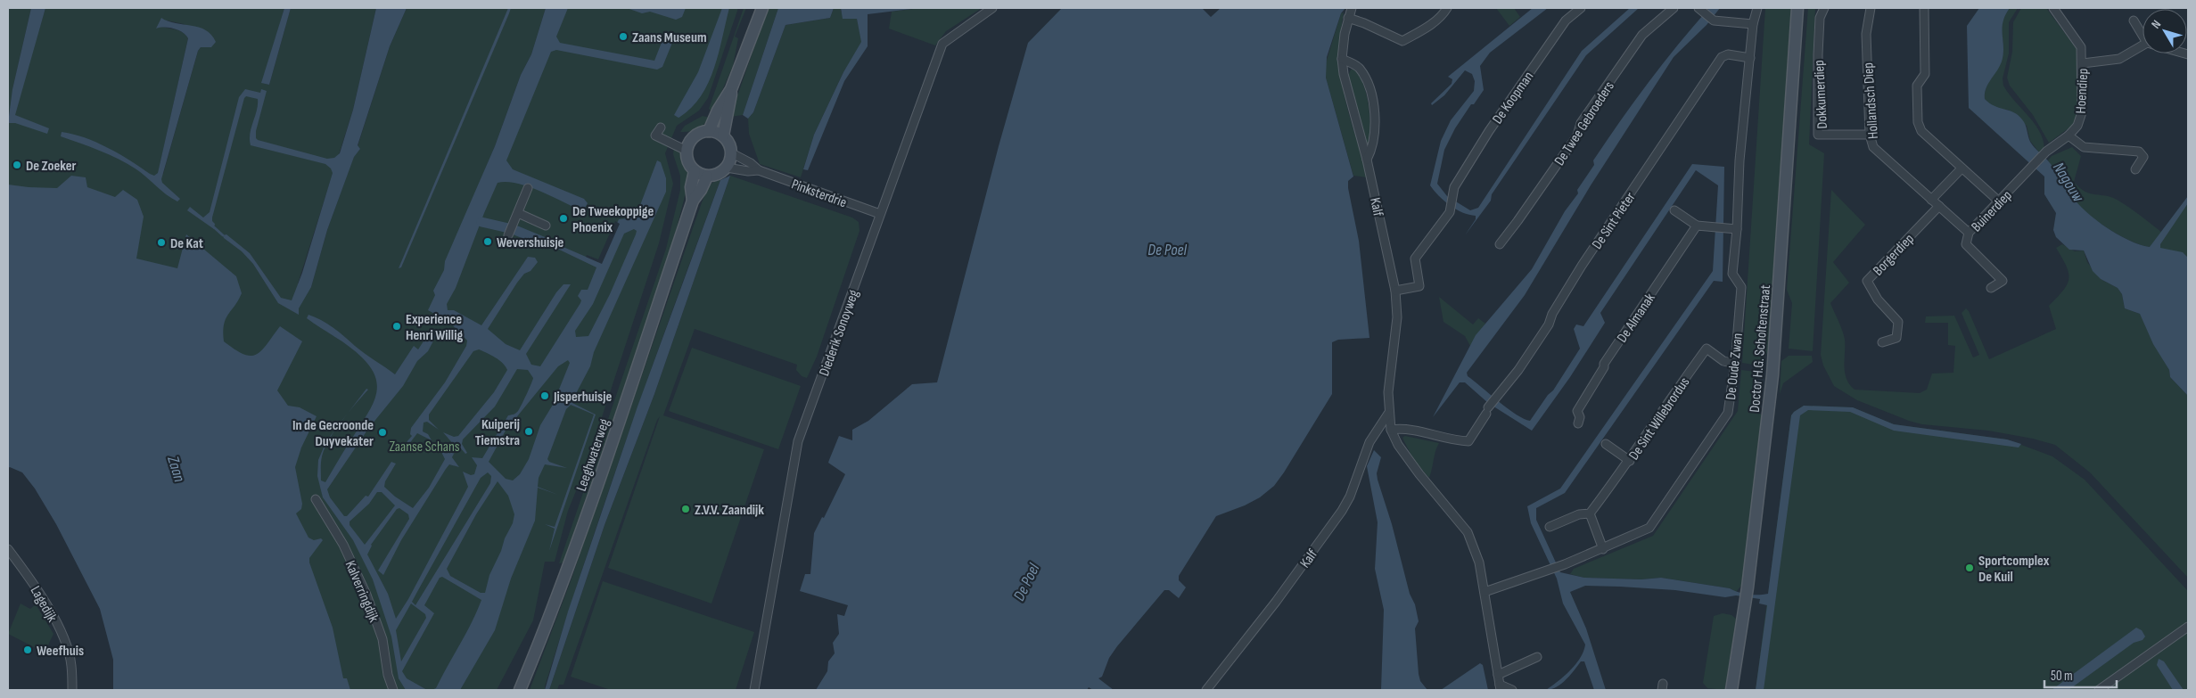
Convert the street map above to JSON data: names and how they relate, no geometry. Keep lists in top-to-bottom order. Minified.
{"streets":{"main road":["Doctor H.G. Scholtenstraat","Leeghwaterweg"],"street":["Hoendiep","Dokkumerdiep","De Koopman","Hollandsch Diep","De Twee Gebroeders","Pinksterdrie","Kalf","Buinerdiep","De Sint Pieter","Borgerdiep","De Almanak","Diederik Sonoyweg","De Oude Zwan","De Sint Willebrordus","Kalverringdijk","Lagedijk"]},"crossings":[["Hoendiep","Buinerdiep"],["Dokkumerdiep","Hollandsch Diep"],["De Koopman","Kalf"],["Hollandsch Diep","Buinerdiep"],["Hollandsch Diep","Borgerdiep"],["Pinksterdrie","Diederik Sonoyweg"],["Pinksterdrie","Leeghwaterweg"],["Kalf","De Sint Pieter"],["Kalf","De Oude Zwan"],["De Sint Pieter","De Oude Zwan"],["De Oude Zwan","De Sint Willebrordus"]],"water":["Nagouw","De Poel","Zaan"],"parks":["Zaanse Schans"],"places":["Zaans Museum","De Zoeker","De Tweekoppige Phoenix","Wevershuisje","De Kat","Experience Henri Willig","Jisperhuisje","Kuiperij Tiemstra","In de Gecroonde Duyvekater","Z.V.V. Zaandijk","Sportcomplex De Kuil","Weefhuis"],"scale_bar":"50 m","north":"top left"}
